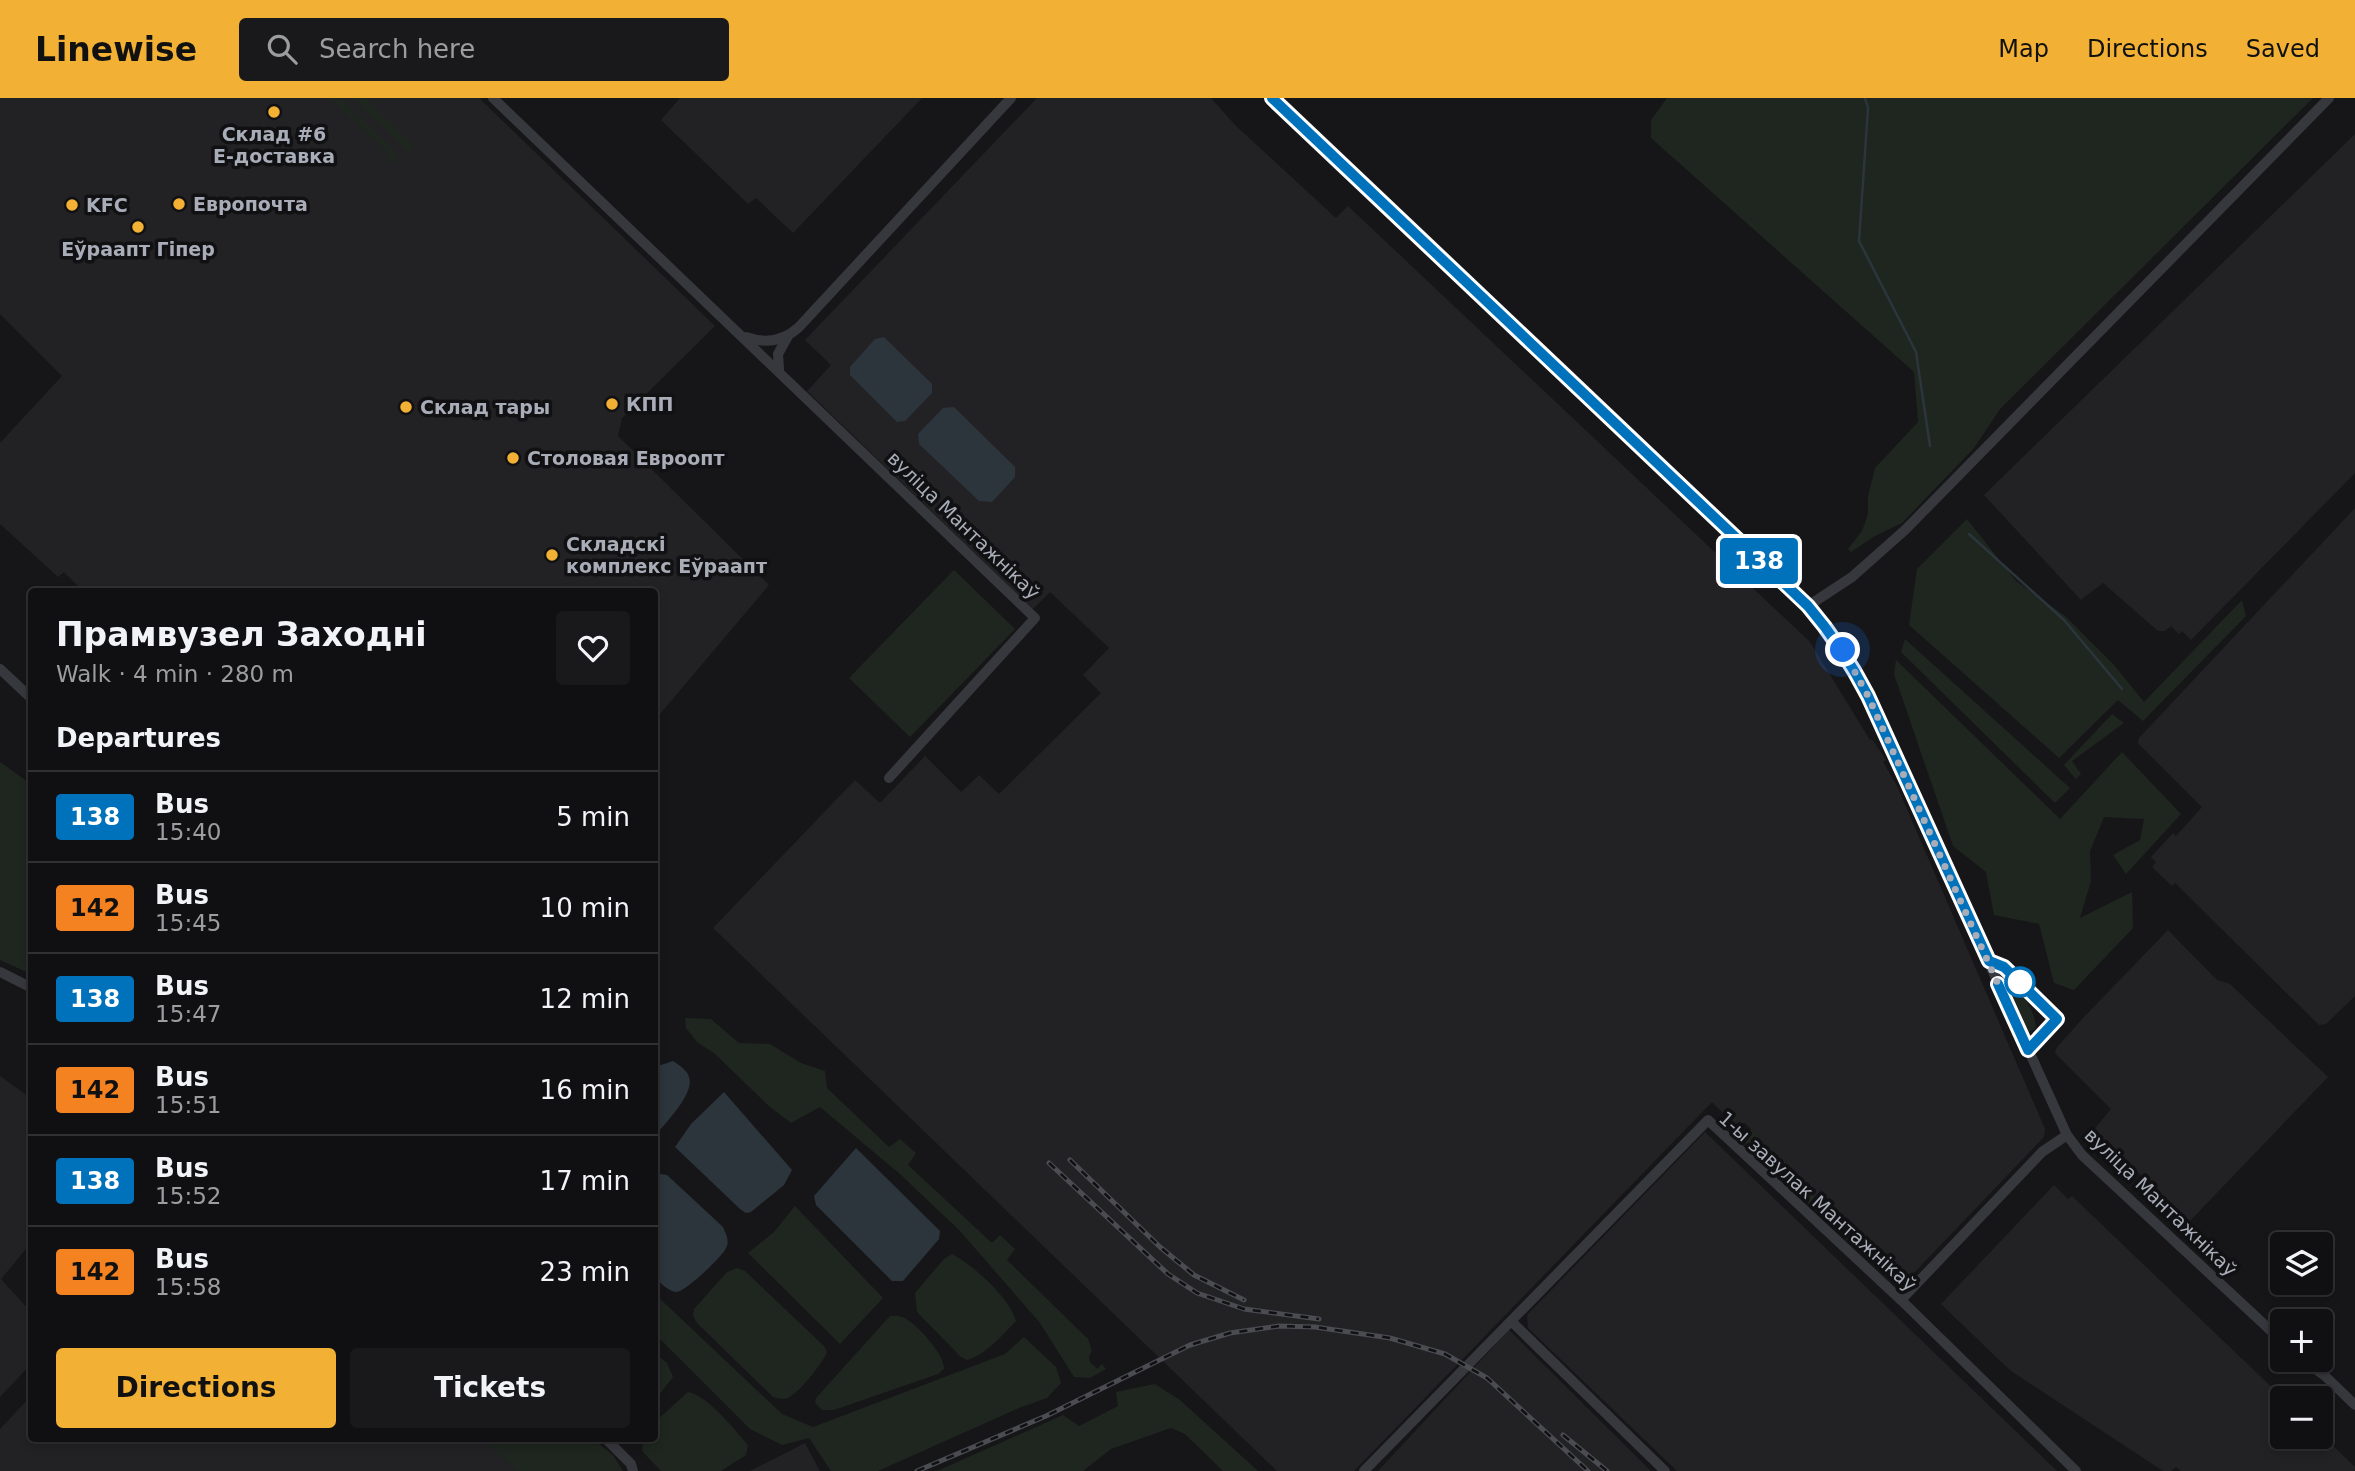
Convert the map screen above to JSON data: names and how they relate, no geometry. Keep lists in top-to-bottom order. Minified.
{"streets":{"street":["вуліца Мантажнікаў","1-ы завулак Мантажнікаў"]},"places":["Склад #6 Е-доставка","Европочта","KFC","Еўраапт Гіпер","КПП","Склад тары","Столовая Евроопт","Складскі комплекс Еўраапт"],"lines":["bus line 138"],"page":{"header":"Linewise","search":"Search here","nav":["Map","Directions","Saved"],"on_map":"138","heading":[["Прамвузел Заходні","Walk · 4 min · 280 m"],"Departures"],"list":[{"mark":"138","name":"Bus","note":"15:40","value":"5 min"},{"mark":"142","name":"Bus","note":"15:45","value":"10 min"},{"mark":"138","name":"Bus","note":"15:47","value":"12 min"},{"mark":"142","name":"Bus","note":"15:51","value":"16 min"},{"mark":"138","name":"Bus","note":"15:52","value":"17 min"},{"mark":"142","name":"Bus","note":"15:58","value":"23 min"}],"map_buttons":["+","−"],"buttons":["Directions","Tickets"]}}
